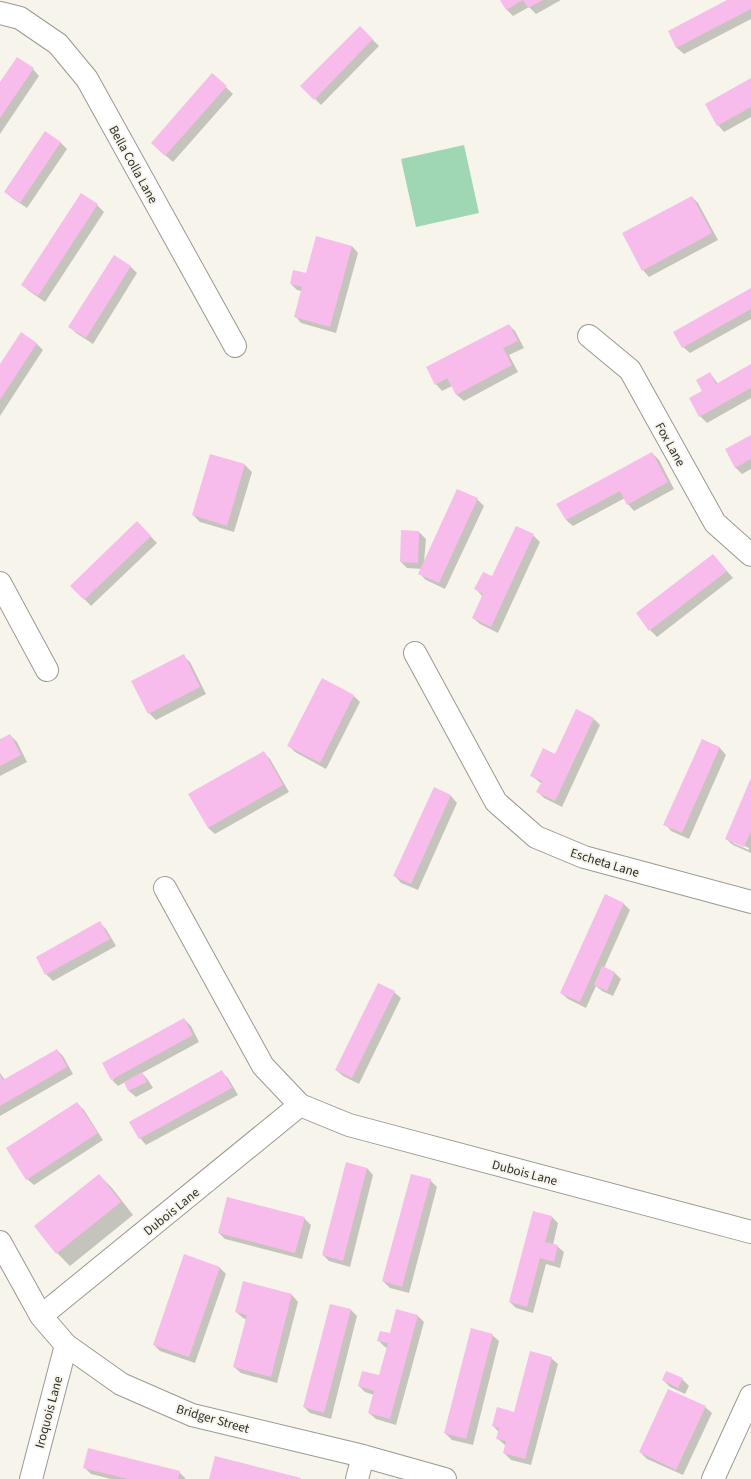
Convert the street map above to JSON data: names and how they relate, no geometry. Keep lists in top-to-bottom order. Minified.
{"streets":{"street":["Bella Colla Lane","Fox Lane","Escheta Lane","Dubois Lane","Iroquois Lane","Bridger Street"]},"crossings":[["Dubois Lane","Bridger Street"],["Iroquois Lane","Bridger Street"]]}
